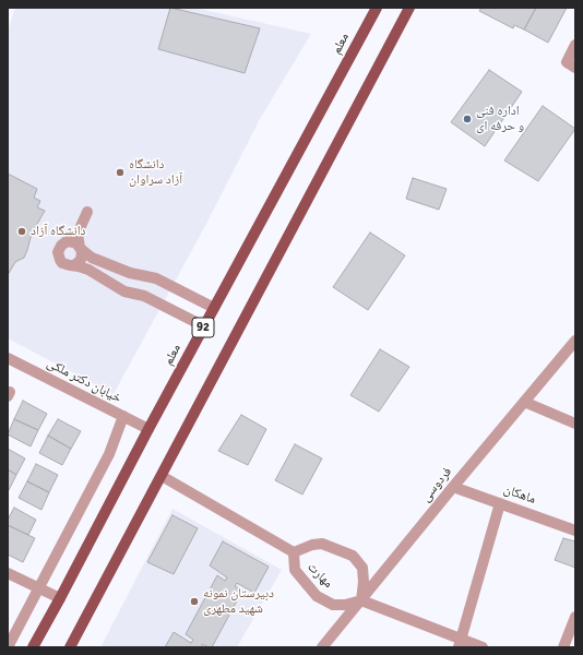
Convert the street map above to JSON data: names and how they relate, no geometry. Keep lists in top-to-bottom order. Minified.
{"streets":{"main road":["معلم","92"],"street":["خیابان دکتر ملکی","فردوسی","ماهکان","مهارت"]},"crossings":[["معلم","خیابان دکتر ملکی"],["92","مهارت"],["فردوسی","ماهکان"],["فردوسی","مهارت"]],"places":["اداره فنی و حرفه ای","دانشگاه آزاد سراوان","دانشگاه آزاد","دبیرستان نمونه شهید مطهری"]}
